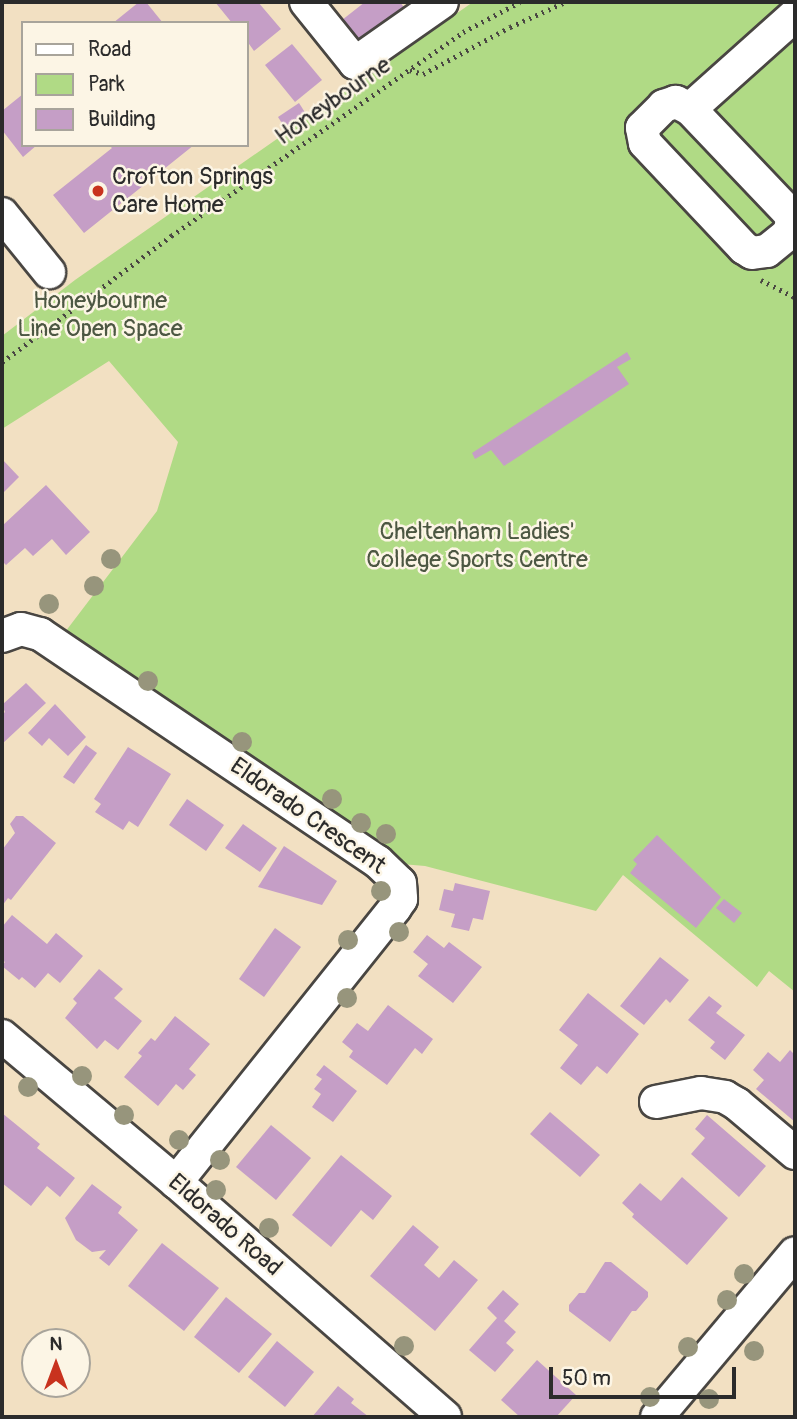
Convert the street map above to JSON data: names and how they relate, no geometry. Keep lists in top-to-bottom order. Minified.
{"streets":{"street":["Eldorado Crescent","Eldorado Road"],"path":["Honeybourne"]},"crossings":[["Eldorado Crescent","Eldorado Road"]],"parks":["Honeybourne Line Open Space","Cheltenham Ladies' College Sports Centre"],"places":["Crofton Springs Care Home"],"legend":["Road","Park","Building"],"scale_bar":"50 m","north":"top"}
